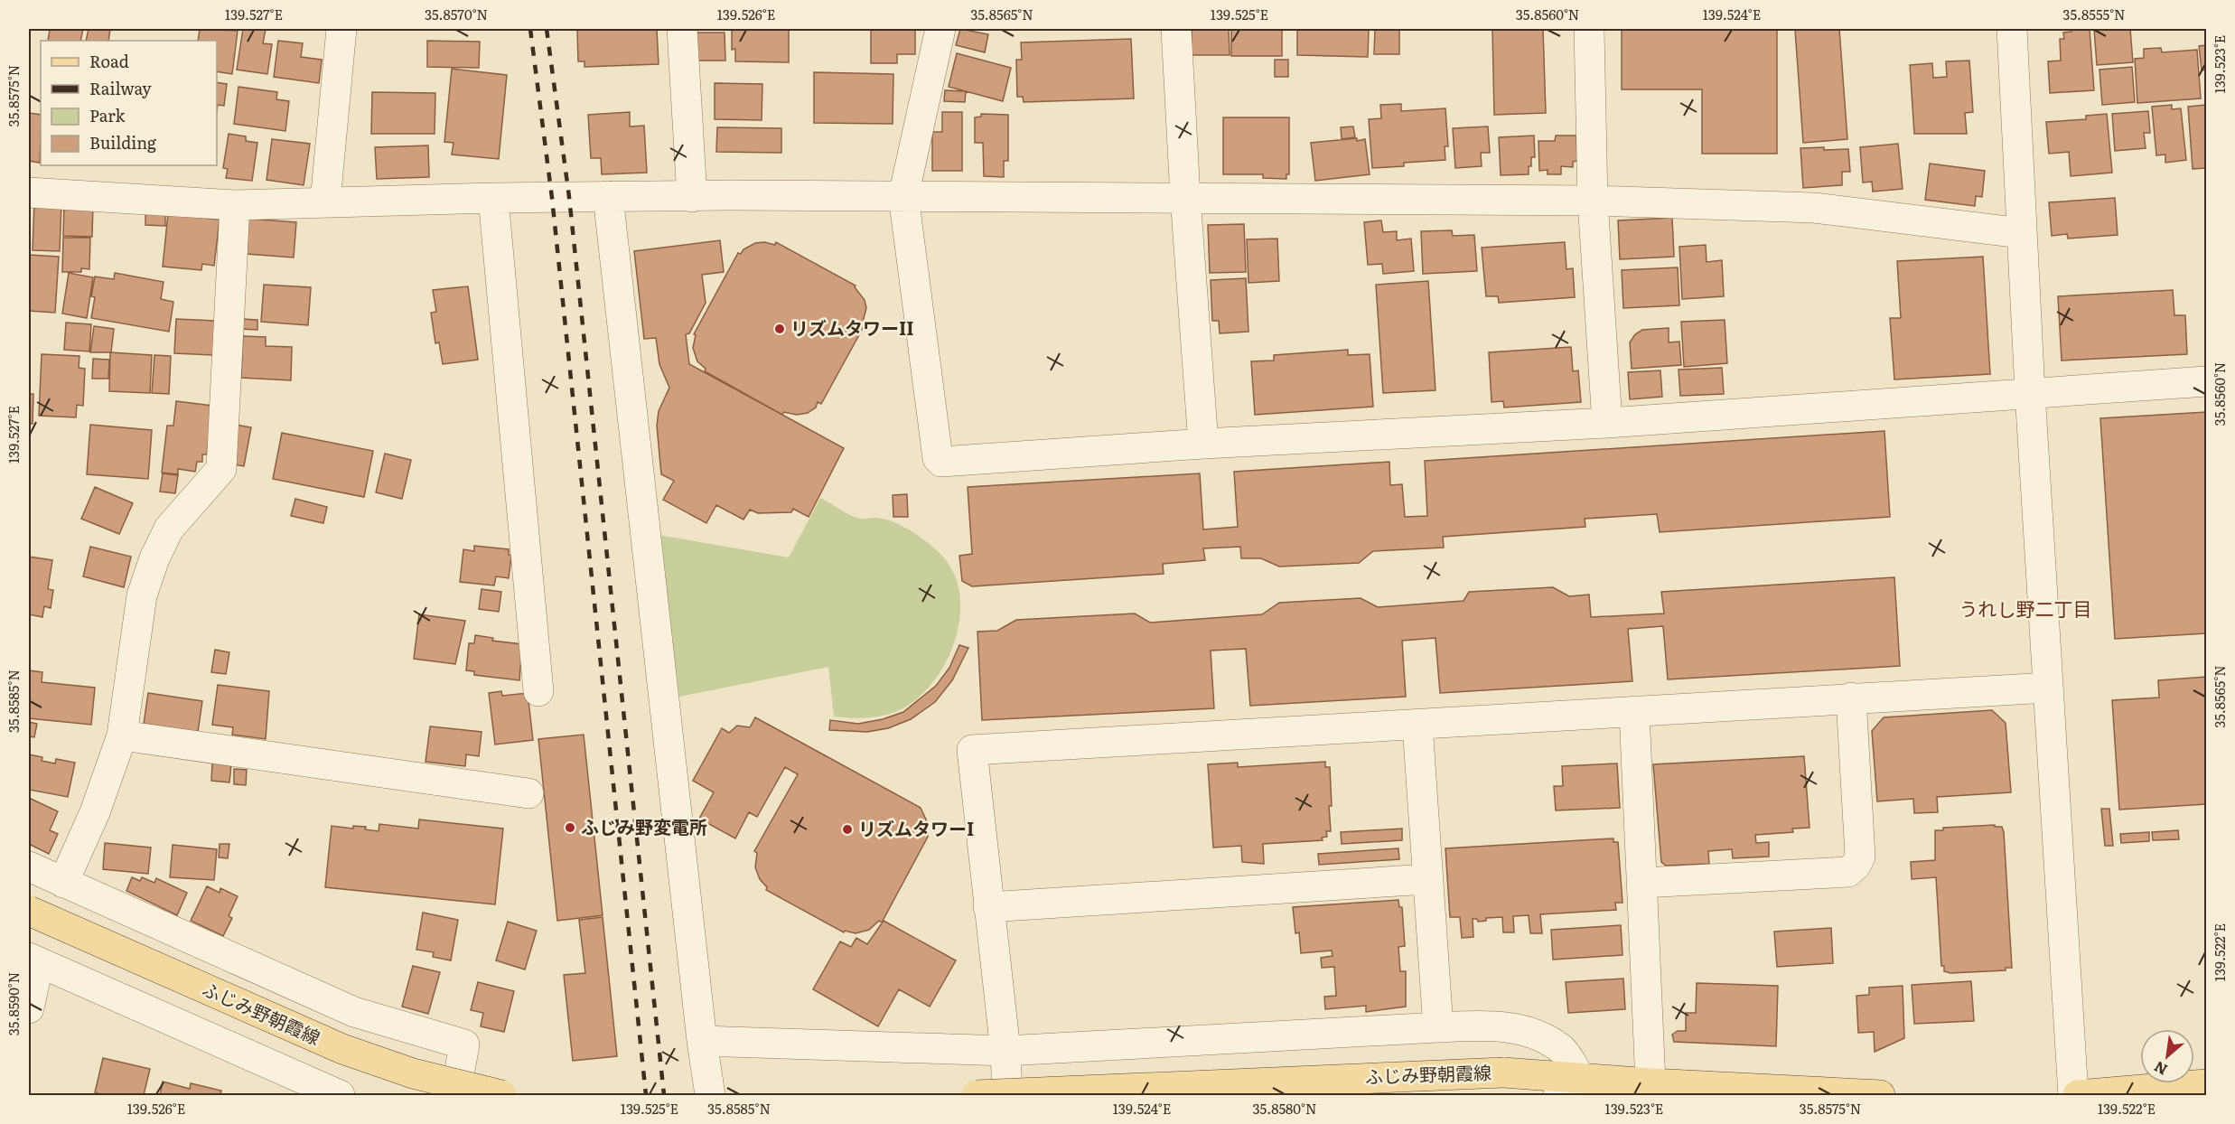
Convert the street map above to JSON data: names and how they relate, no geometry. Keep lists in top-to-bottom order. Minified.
{"streets":{"main road":["ふじみ野朝霞線"]},"districts":["うれし野二丁目"],"places":["リズムタワーII","ふじみ野変電所","リズムタワーI"],"legend":["Road","Railway","Park","Building"],"north":"bottom left","coordinates":["139.527°E","35.8570°N","139.526°E","35.8565°N","139.525°E","35.8560°N","139.524°E","35.8555°N","139.523°E","35.8575°N","35.8585°N","139.522°E","35.8590°N","35.8580°N"]}
